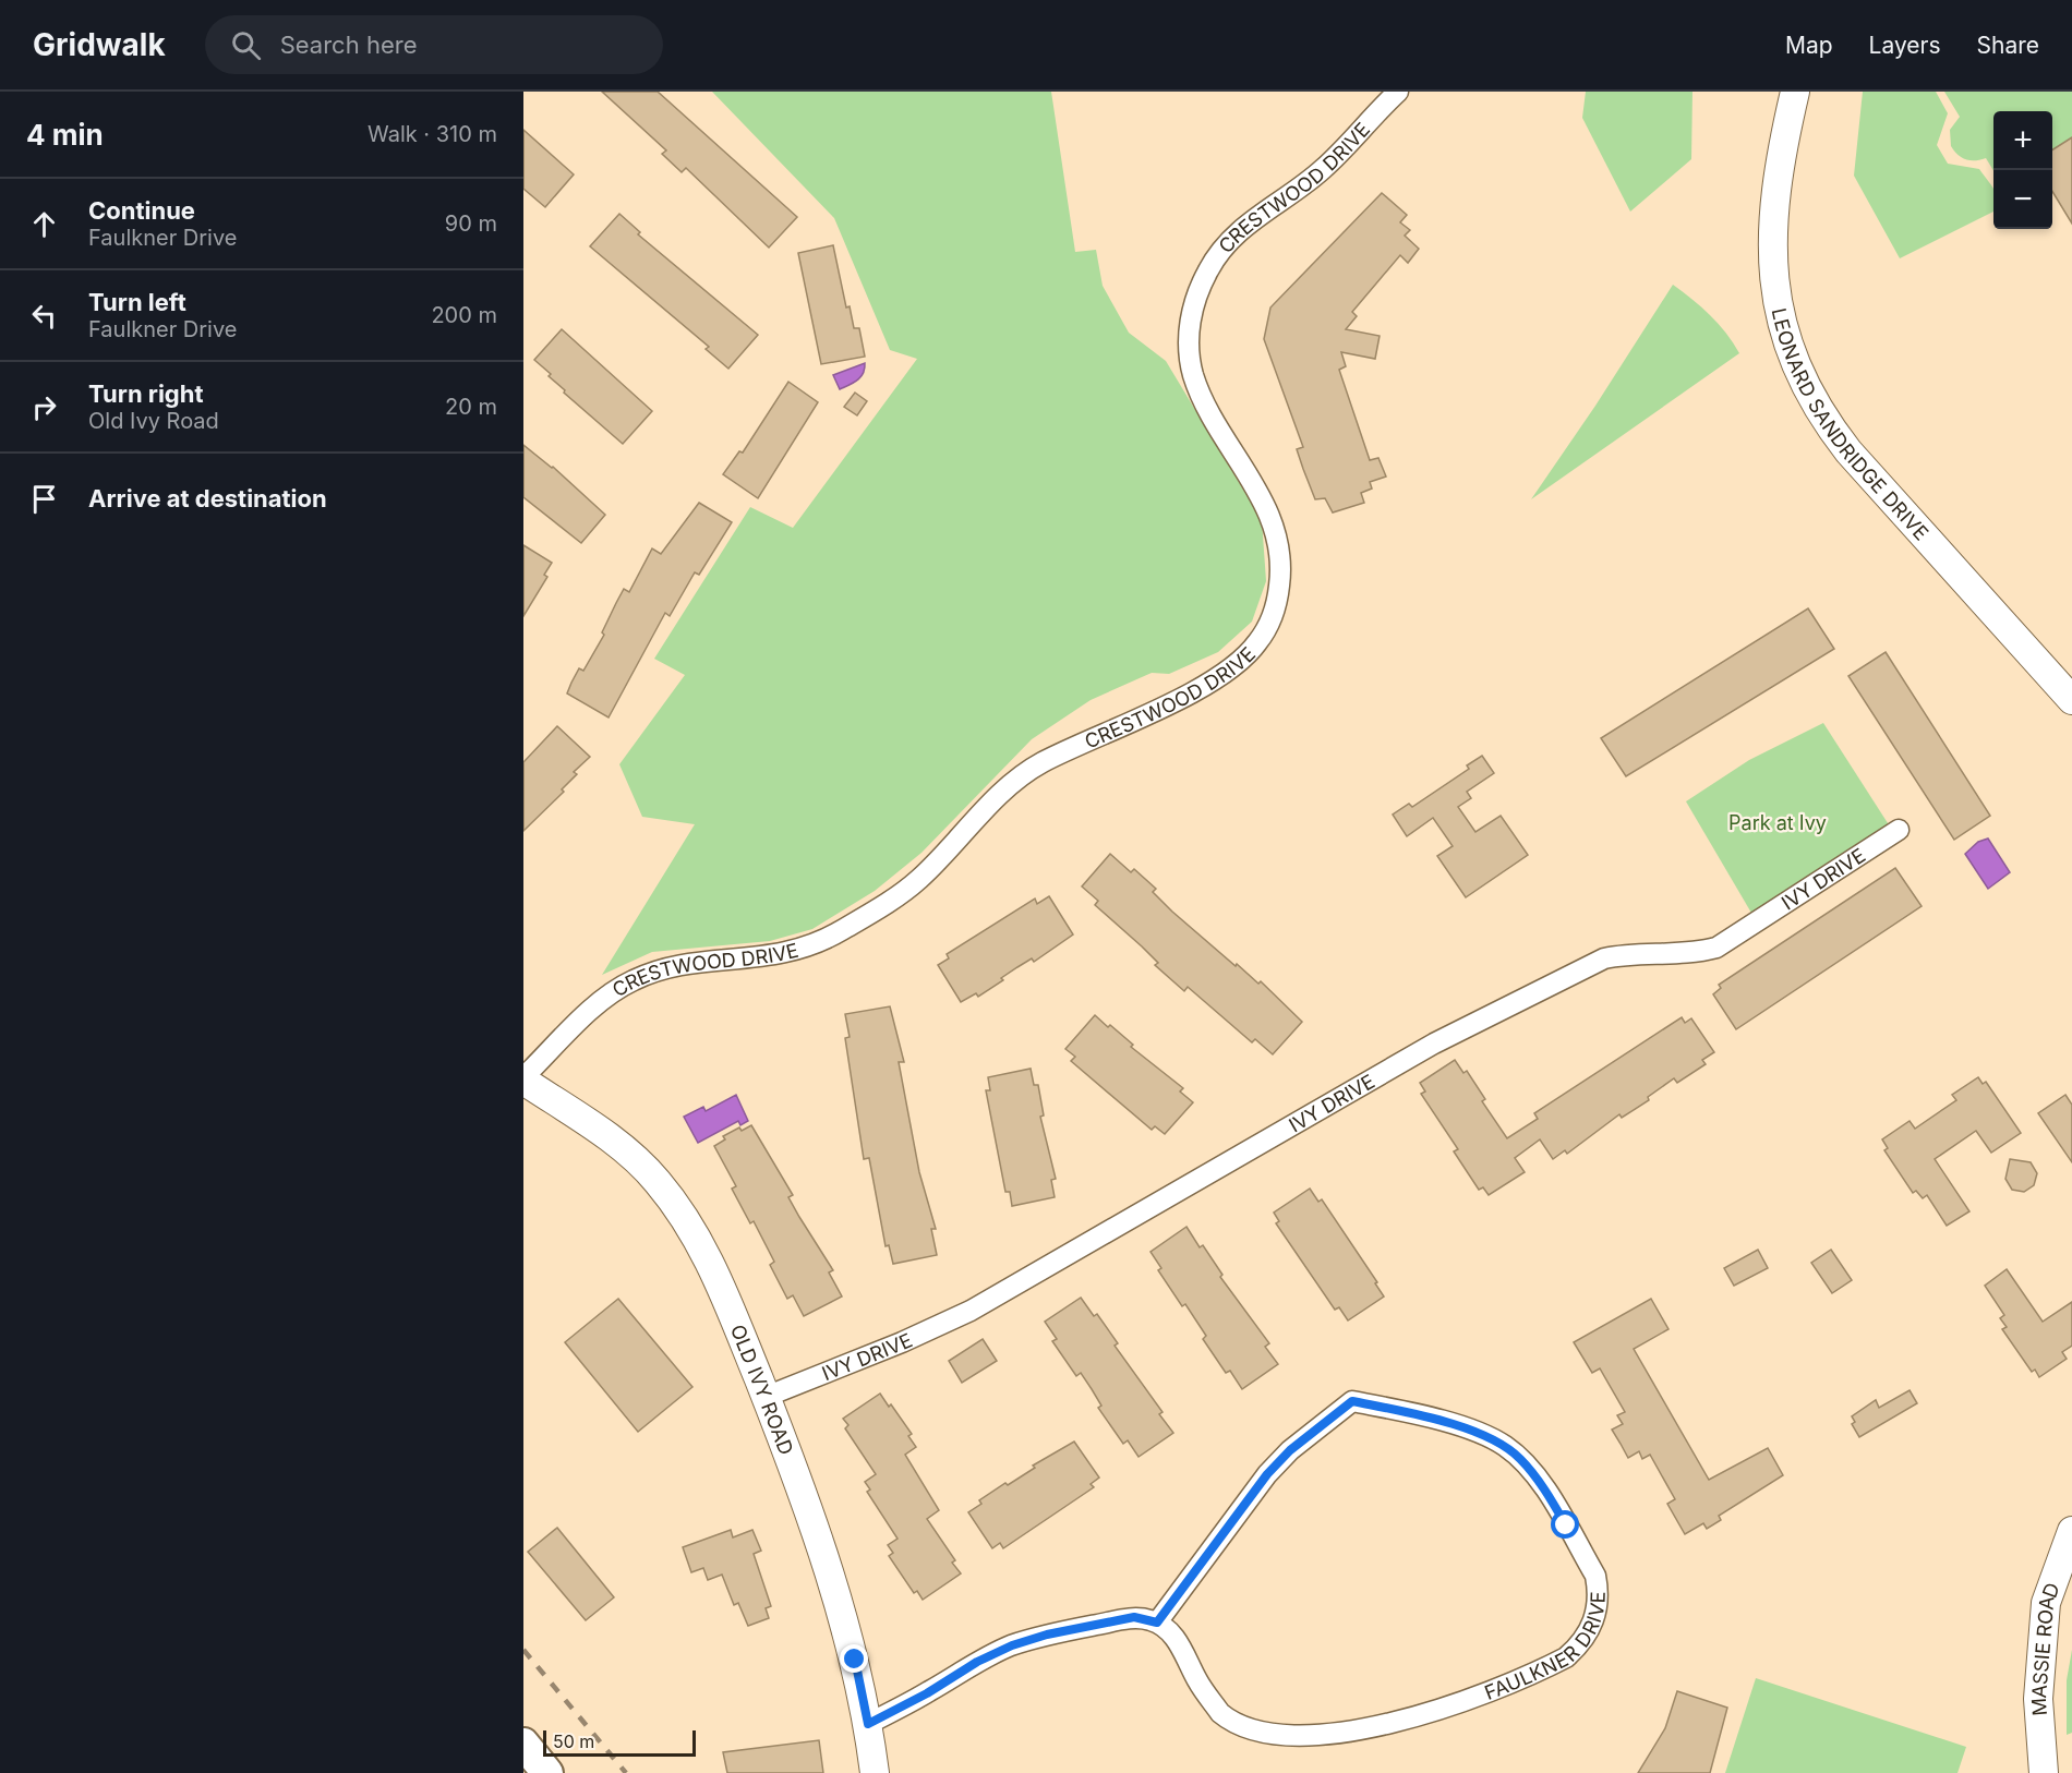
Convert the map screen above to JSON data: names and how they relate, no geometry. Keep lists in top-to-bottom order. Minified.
{"streets":{"street":["CRESTWOOD DRIVE","LEONARD SANDRIDGE DRIVE","IVY DRIVE","OLD IVY ROAD","FAULKNER DRIVE","MASSIE ROAD"]},"crossings":[["CRESTWOOD DRIVE","OLD IVY ROAD"],["IVY DRIVE","OLD IVY ROAD"]],"parks":["Park at Ivy"],"scale_bar":"50 m","page":{"header":"Gridwalk","search":"Search here","nav":["Map","Layers","Share"],"heading":["4 min","Walk · 310 m"],"map_buttons":["+","−"],"list":[["Continue","Faulkner Drive","90 m"],["Turn left","Faulkner Drive","200 m"],["Turn right","Old Ivy Road","20 m"],"Arrive at destination"],"scale":"50 m"}}
